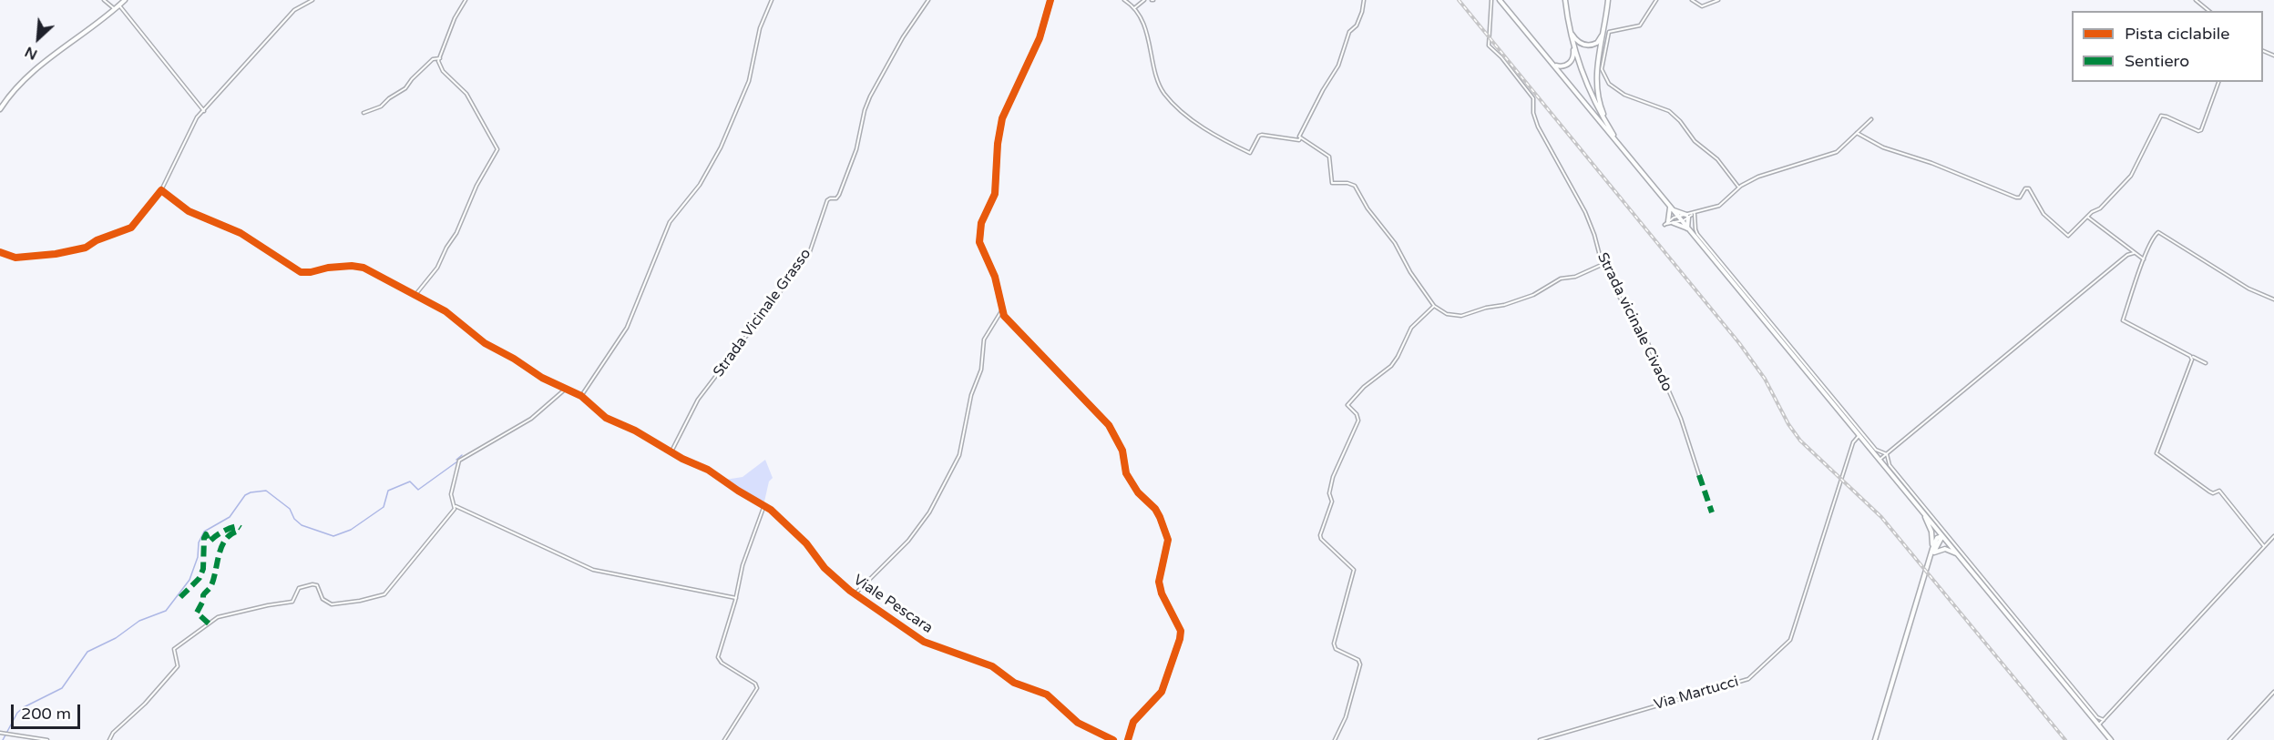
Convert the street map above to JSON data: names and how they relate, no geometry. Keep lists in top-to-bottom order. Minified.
{"streets":{"street":["Strada Vicinale Grasso","Strada vicinale Civado","Viale Pescara","Via Martucci"]},"crossings":[["Strada Vicinale Grasso","Viale Pescara"]],"legend":["Pista ciclabile","Sentiero"],"scale_bar":"200 m","north":"bottom left"}
